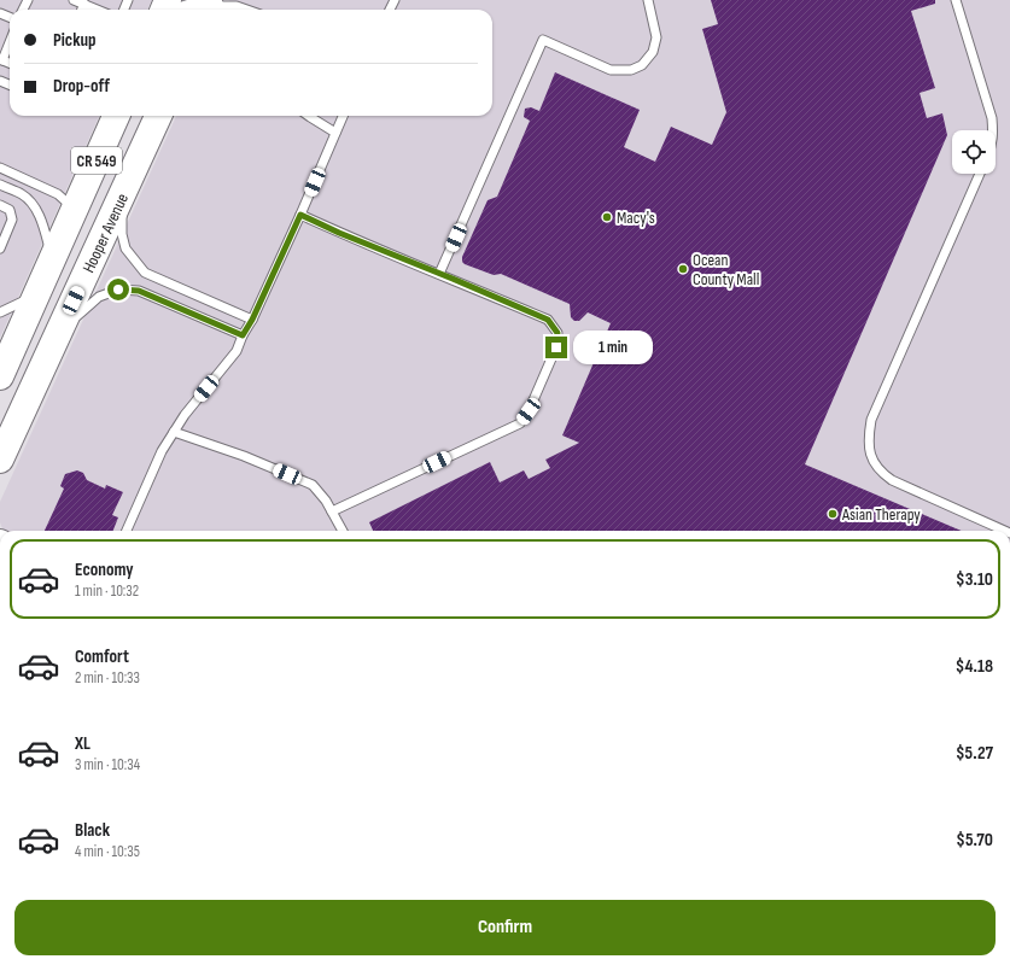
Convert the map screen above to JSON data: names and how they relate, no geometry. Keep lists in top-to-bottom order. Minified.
{"streets":{"main road":["CR 549","Hooper Avenue"]},"places":["Macy's","Ocean County Mall","Asian Therapy"],"page":{"banner":["Pickup","Drop-off"],"bubble":"1 min","list":[{"name":"Economy","note":"1 min · 10:32","value":"$3.10"},{"name":"Comfort","note":"2 min · 10:33","value":"$4.18"},{"name":"XL","note":"3 min · 10:34","value":"$5.27"},{"name":"Black","note":"4 min · 10:35","value":"$5.70"}],"buttons":"Confirm"}}
